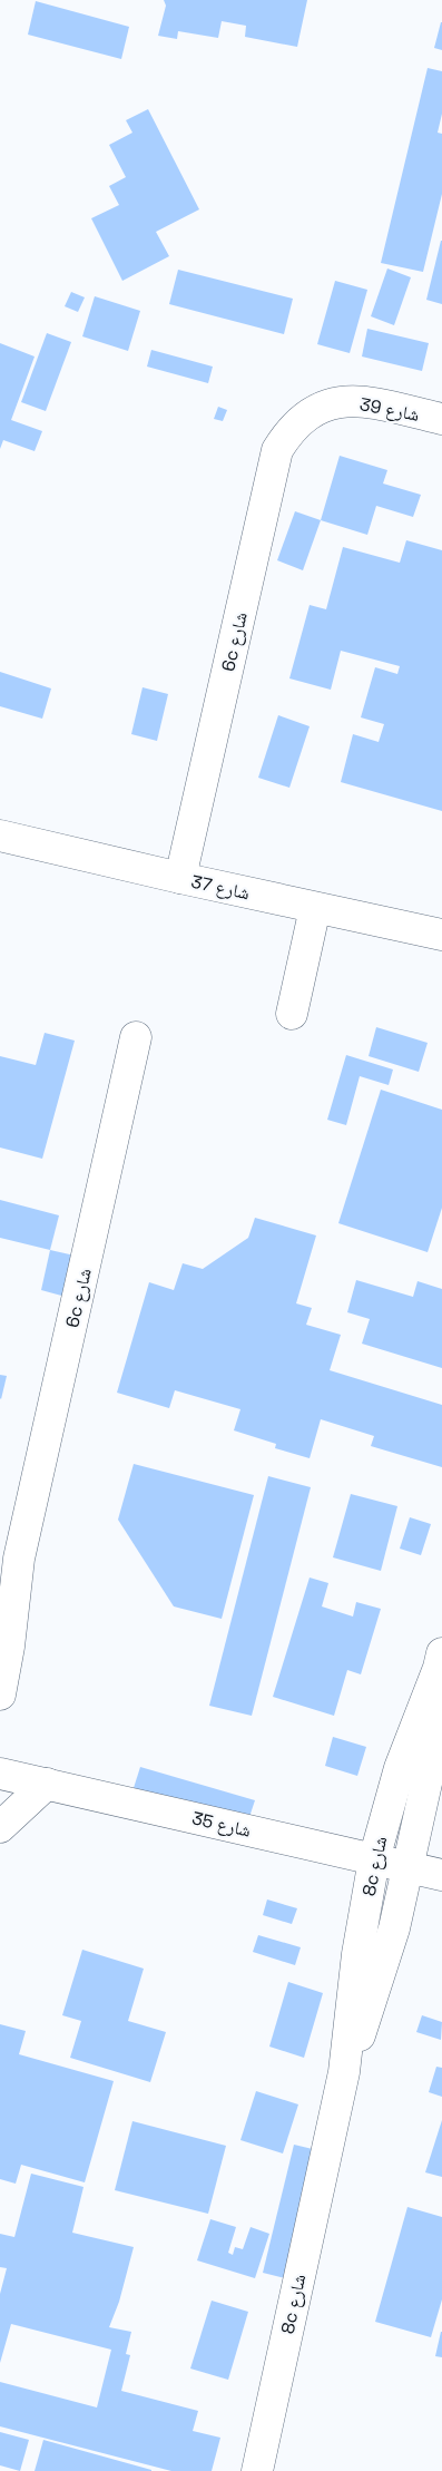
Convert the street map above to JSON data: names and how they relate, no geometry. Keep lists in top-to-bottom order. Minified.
{"streets":{"street":["شارع 39","6c شارع","شارع 37","شارع 35","8c شارع"]},"crossings":[["شارع 39","6c شارع"],["6c شارع","شارع 37"],["شارع 35","8c شارع"]]}
